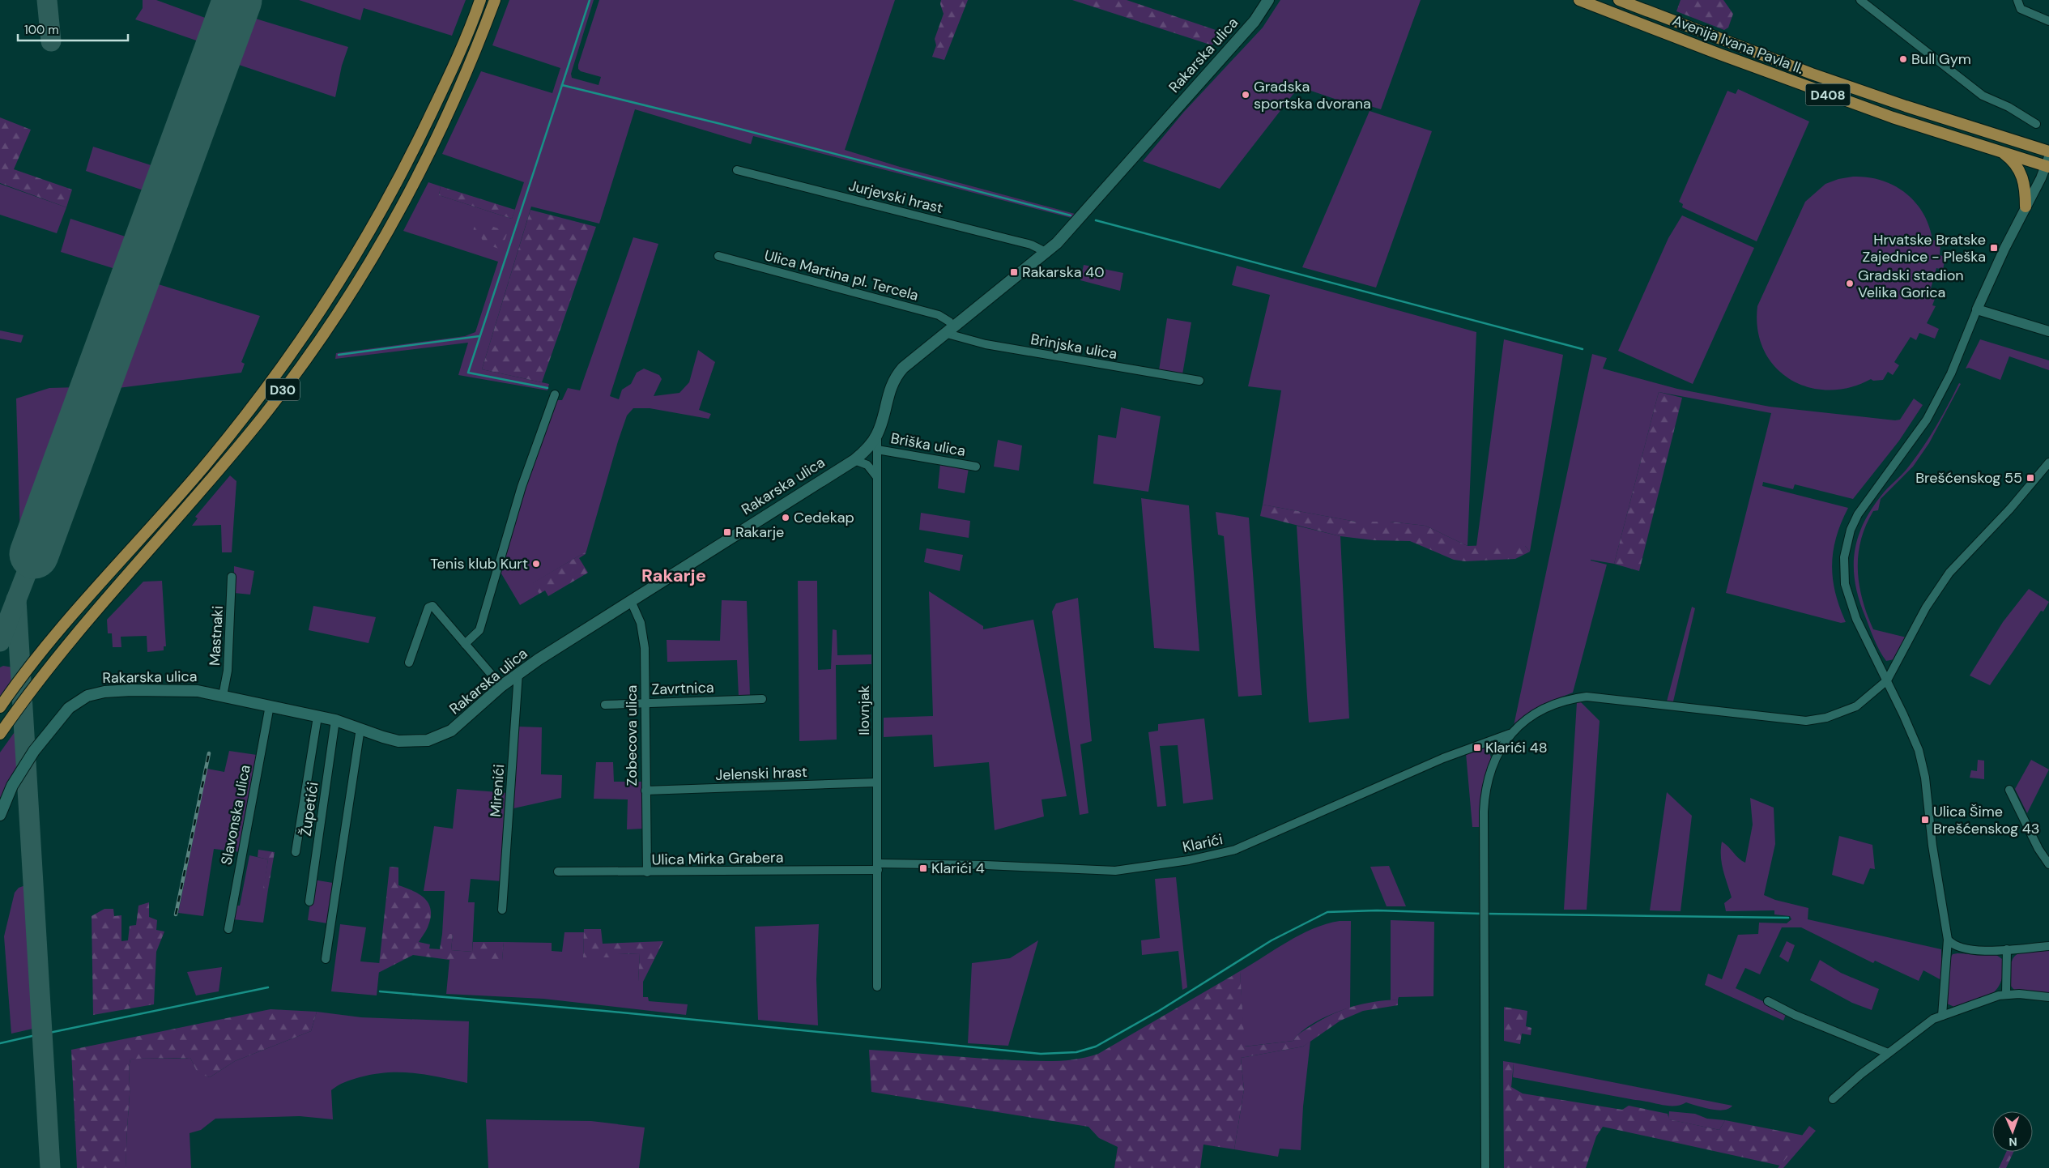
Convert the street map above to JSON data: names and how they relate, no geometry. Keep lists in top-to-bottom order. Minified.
{"streets":{"main road":["Avenija Ivana Pavla II.","Rakarska ulica","D408","D30"],"street":["Jurjevski hrast","Ulica Martina pl. Tercela","Brinjska ulica","Briška ulica","Mastnaki","Zavrtnica","Ilovnjak","Zobecova ulica","Jelenski hrast","Mirenići","Župetići","Slavonska ulica","Klarići","Ulica Mirka Grabera"]},"crossings":[["Rakarska ulica","Jurjevski hrast"],["Rakarska ulica","Ulica Martina pl. Tercela"],["Rakarska ulica","Brinjska ulica"],["Rakarska ulica","Mastnaki"],["Rakarska ulica","Ilovnjak"],["Rakarska ulica","Zobecova ulica"],["Rakarska ulica","Mirenići"],["Rakarska ulica","Župetići"],["Rakarska ulica","Slavonska ulica"],["Ulica Martina pl. Tercela","Brinjska ulica"],["Briška ulica","Ilovnjak"],["Zavrtnica","Zobecova ulica"],["Ilovnjak","Jelenski hrast"],["Ilovnjak","Klarići"],["Ilovnjak","Ulica Mirka Grabera"],["Zobecova ulica","Jelenski hrast"],["Zobecova ulica","Ulica Mirka Grabera"],["Klarići","Ulica Mirka Grabera"]],"districts":["Rakarje"],"places":{"other":["Bull Gym","Gradska sportska dvorana","Gradski stadion Velika Gorica","Cedekap","Tenis klub Kurt"],"transit":["Hrvatske Bratske Zajednice - Pleška","Rakarska 40","Brešćenskog 55","Rakarje","Klarići 48","Ulica Šime Brešćenskog 43","Klarići 4"]},"scale_bar":"100 m","north":"bottom"}
